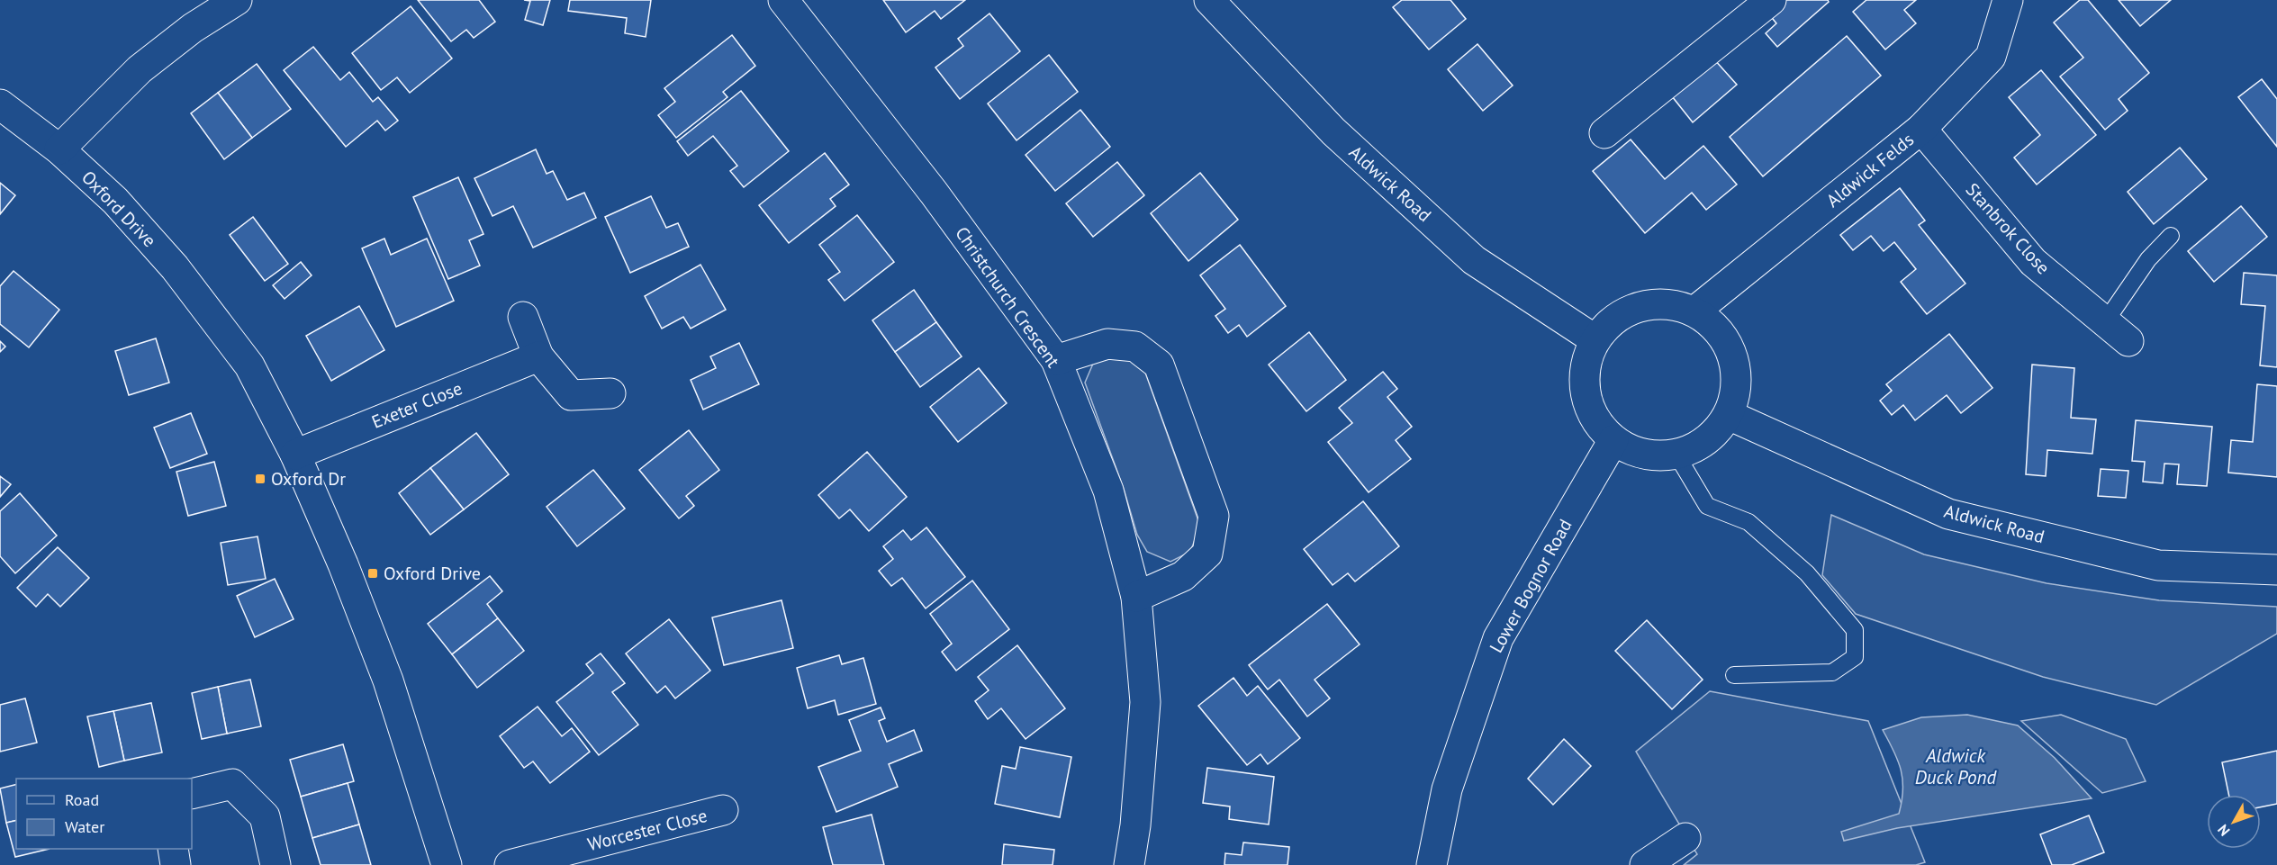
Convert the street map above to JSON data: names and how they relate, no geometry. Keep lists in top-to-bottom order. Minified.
{"streets":{"street":["Aldwick Felds","Aldwick Road","Oxford Drive","Stanbrok Close","Christchurch Crescent","Exeter Close","Lower Bognor Road","Worcester Close"]},"crossings":[["Aldwick Felds","Aldwick Road"],["Aldwick Felds","Stanbrok Close"],["Aldwick Felds","Lower Bognor Road"],["Aldwick Road","Lower Bognor Road"],["Oxford Drive","Exeter Close"]],"water":["Aldwick Duck Pond"],"places":{"transit":["Oxford Dr","Oxford Drive"]},"legend":["Road","Water"],"north":"bottom left"}
